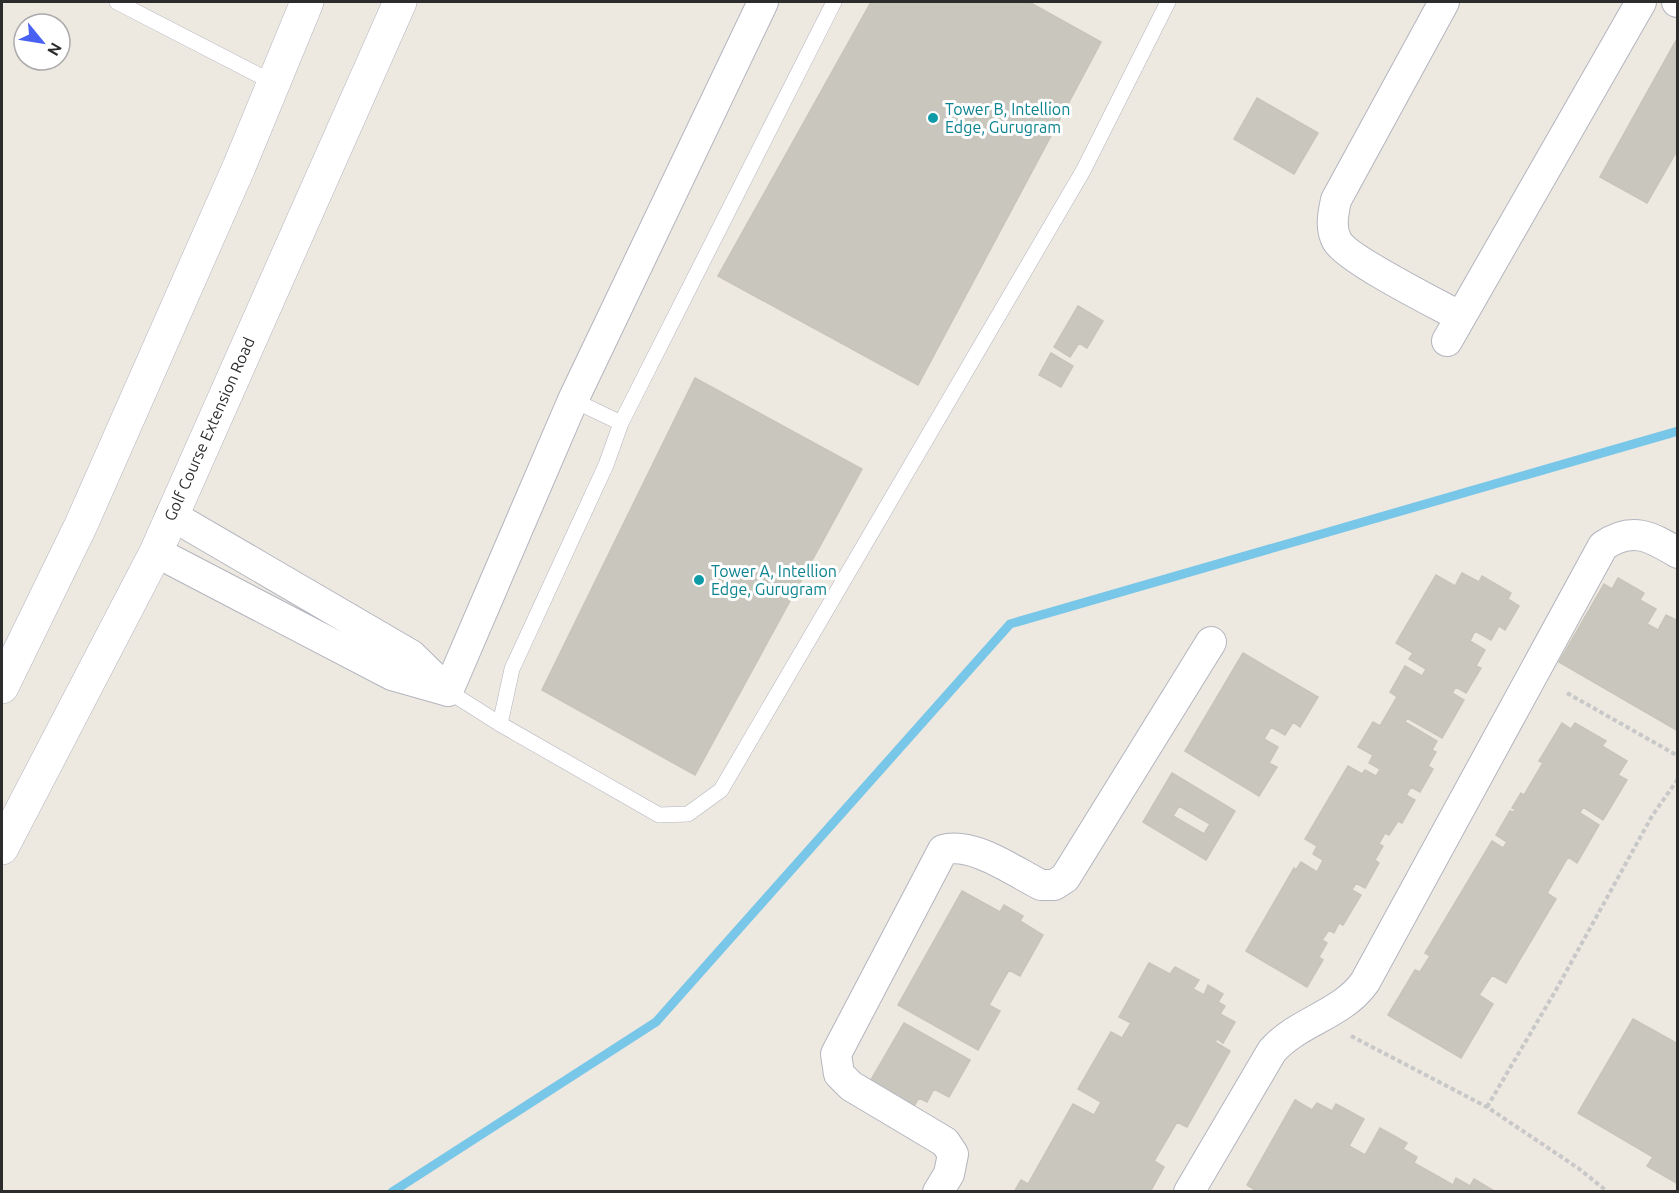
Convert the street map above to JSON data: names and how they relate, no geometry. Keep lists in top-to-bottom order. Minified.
{"streets":{"main road":["Golf Course Extension Road"]},"places":["Tower B, Intellion Edge, Gurugram","Tower A, Intellion Edge, Gurugram"],"north":"bottom right"}
